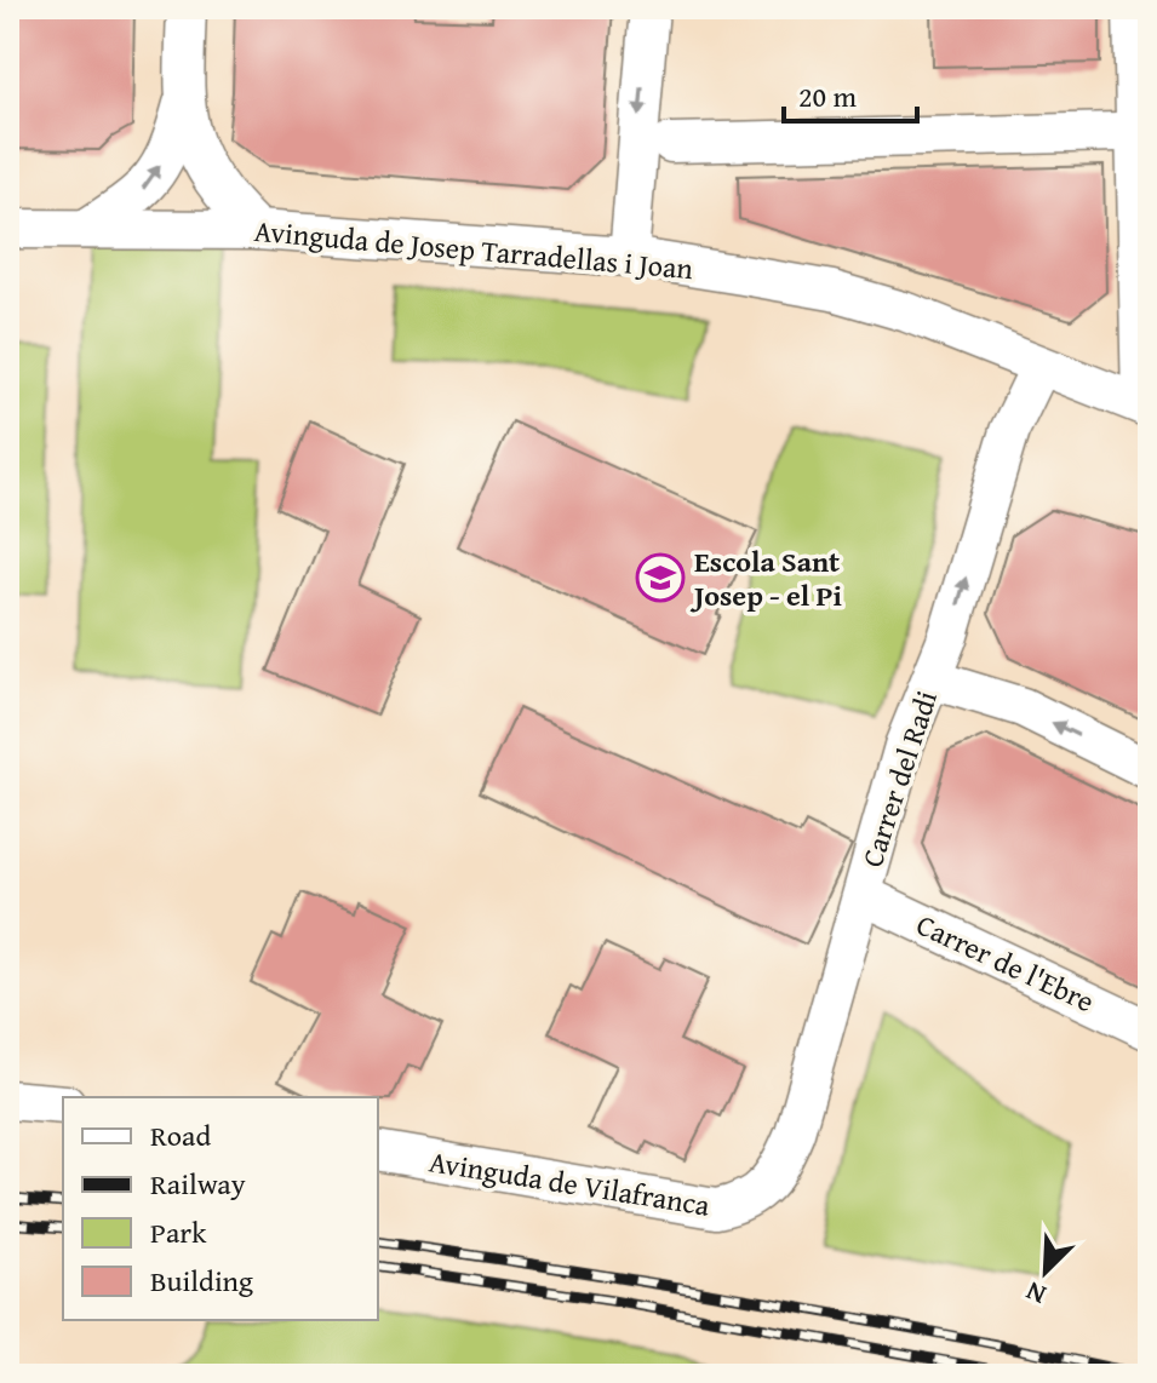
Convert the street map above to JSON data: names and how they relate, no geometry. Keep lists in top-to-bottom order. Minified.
{"streets":{"street":["Avinguda de Josep Tarradellas i Joan","Carrer del Radi","Carrer de l'Ebre","Avinguda de Vilafranca"]},"crossings":[["Avinguda de Josep Tarradellas i Joan","Carrer del Radi"],["Carrer del Radi","Carrer de l'Ebre"],["Carrer del Radi","Avinguda de Vilafranca"]],"one_way":["Carrer del Radi"],"places":{"school or university":["Escola Sant Josep - el Pi"]},"legend":["Road","Railway","Park","Building"],"scale_bar":"20 m","north":"bottom left"}
